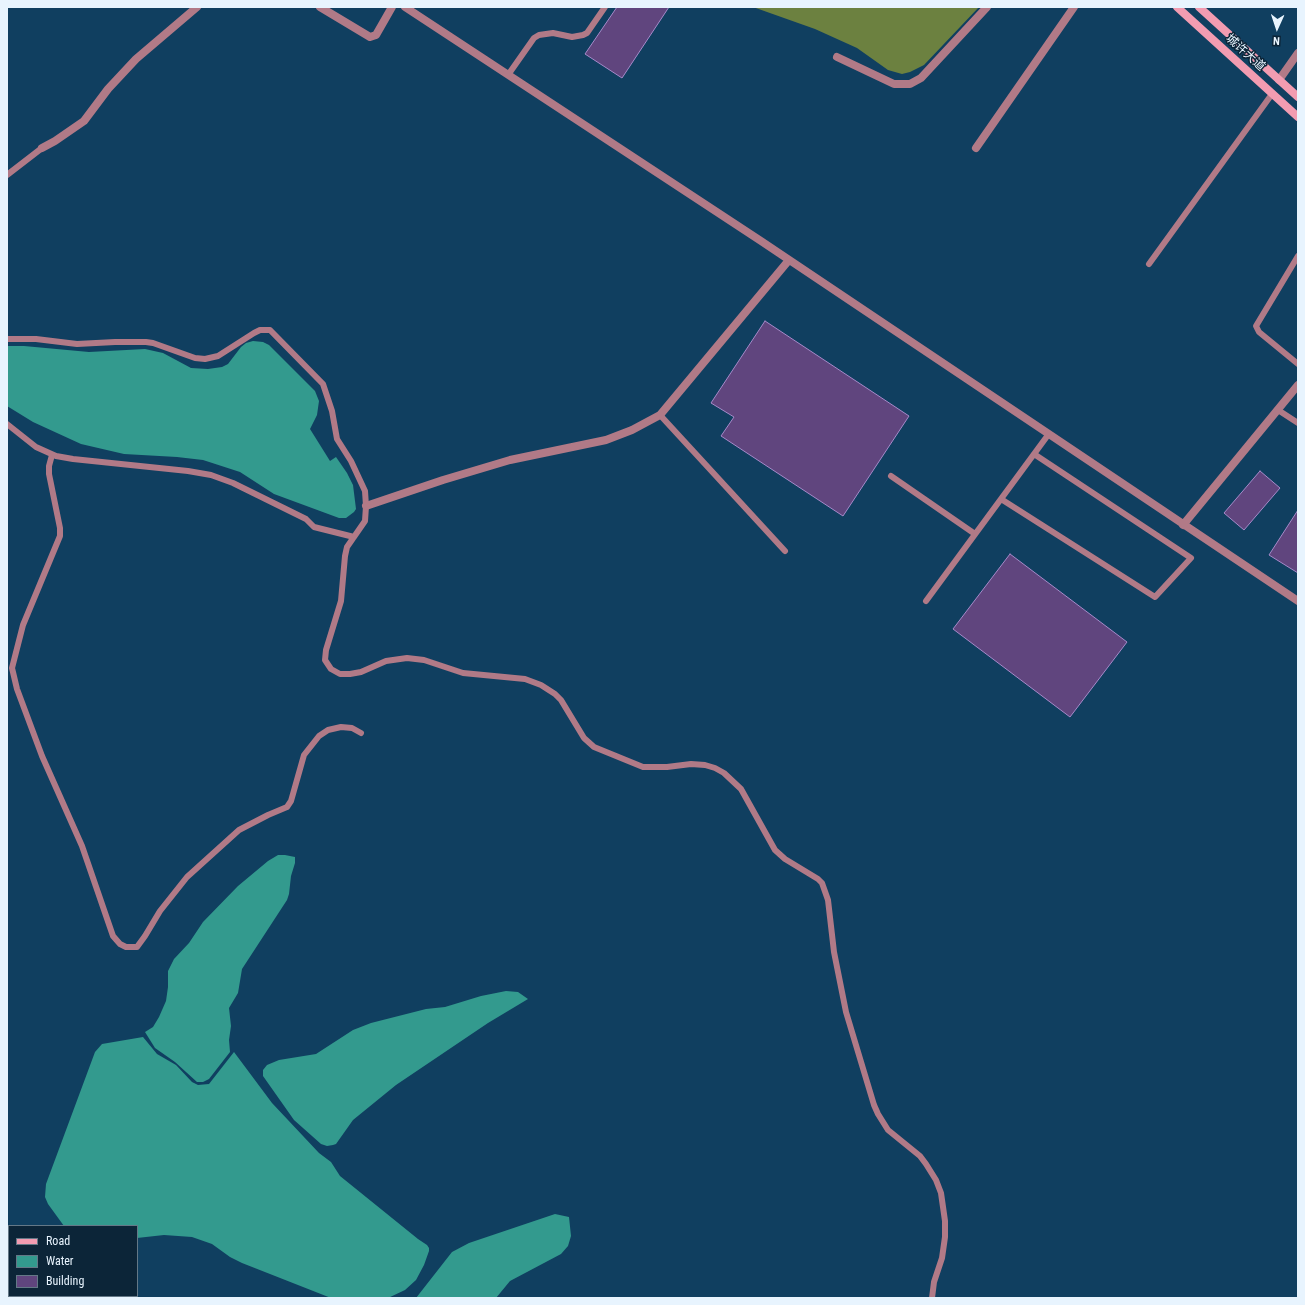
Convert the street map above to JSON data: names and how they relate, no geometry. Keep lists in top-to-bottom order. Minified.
{"streets":{"main road":["城许大道"]},"legend":["Road","Water","Building"],"north":"bottom"}
